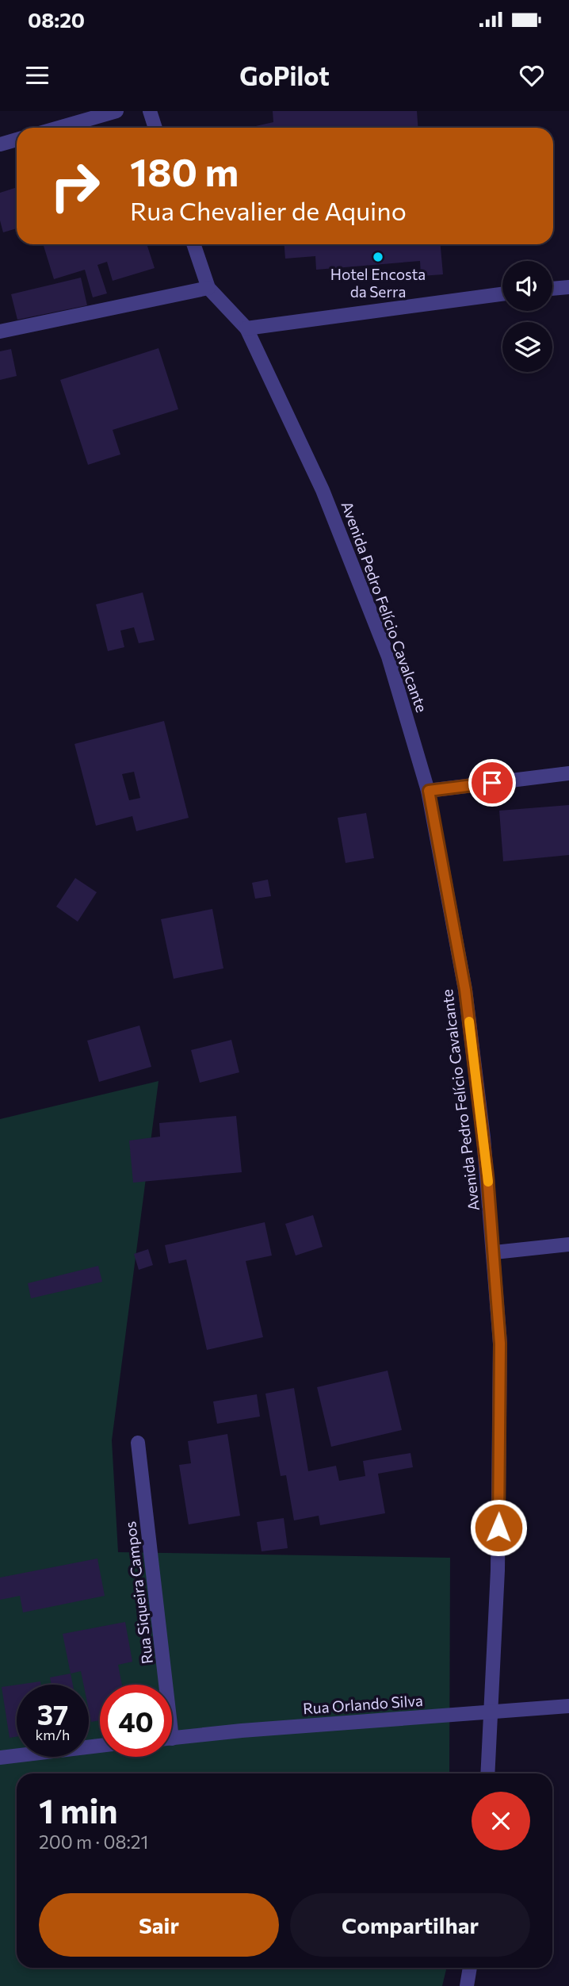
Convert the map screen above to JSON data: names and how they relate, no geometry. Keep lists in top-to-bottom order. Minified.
{"streets":{"street":["Avenida Pedro Felício Cavalcante","Rua Siqueira Campos","Rua Orlando Silva"]},"crossings":[["Avenida Pedro Felício Cavalcante","Rua Orlando Silva"]],"places":["Hotel Encosta da Serra"],"page":{"status":"08:20","header":"GoPilot","turn":["180 m","Rua Chevalier de Aquino"],"speed":"37 km/h","limit":"40","heading":["1 min","200 m · 08:21"],"buttons":["Sair","Compartilhar"]}}
